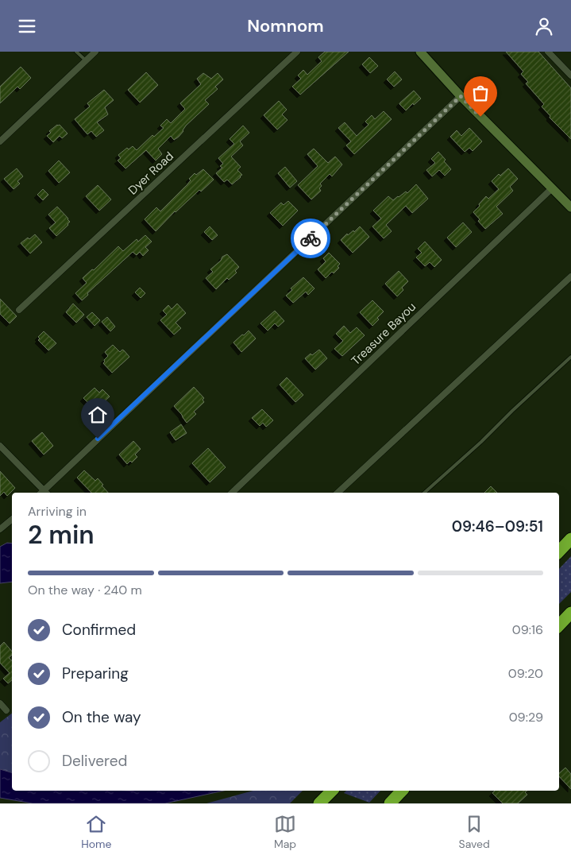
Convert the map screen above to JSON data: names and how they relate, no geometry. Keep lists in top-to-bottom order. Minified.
{"streets":{"street":["Dyer Road","Treasure Bayou"]},"page":{"header":"Nomnom","heading":["2 min","Arriving in","09:46–09:51"],"bar":"On the way · 240 m","list":[["Confirmed","09:16"],["Preparing","09:20"],["On the way","09:29"],"Delivered"],"tabs":["Home","Map","Saved"]}}
